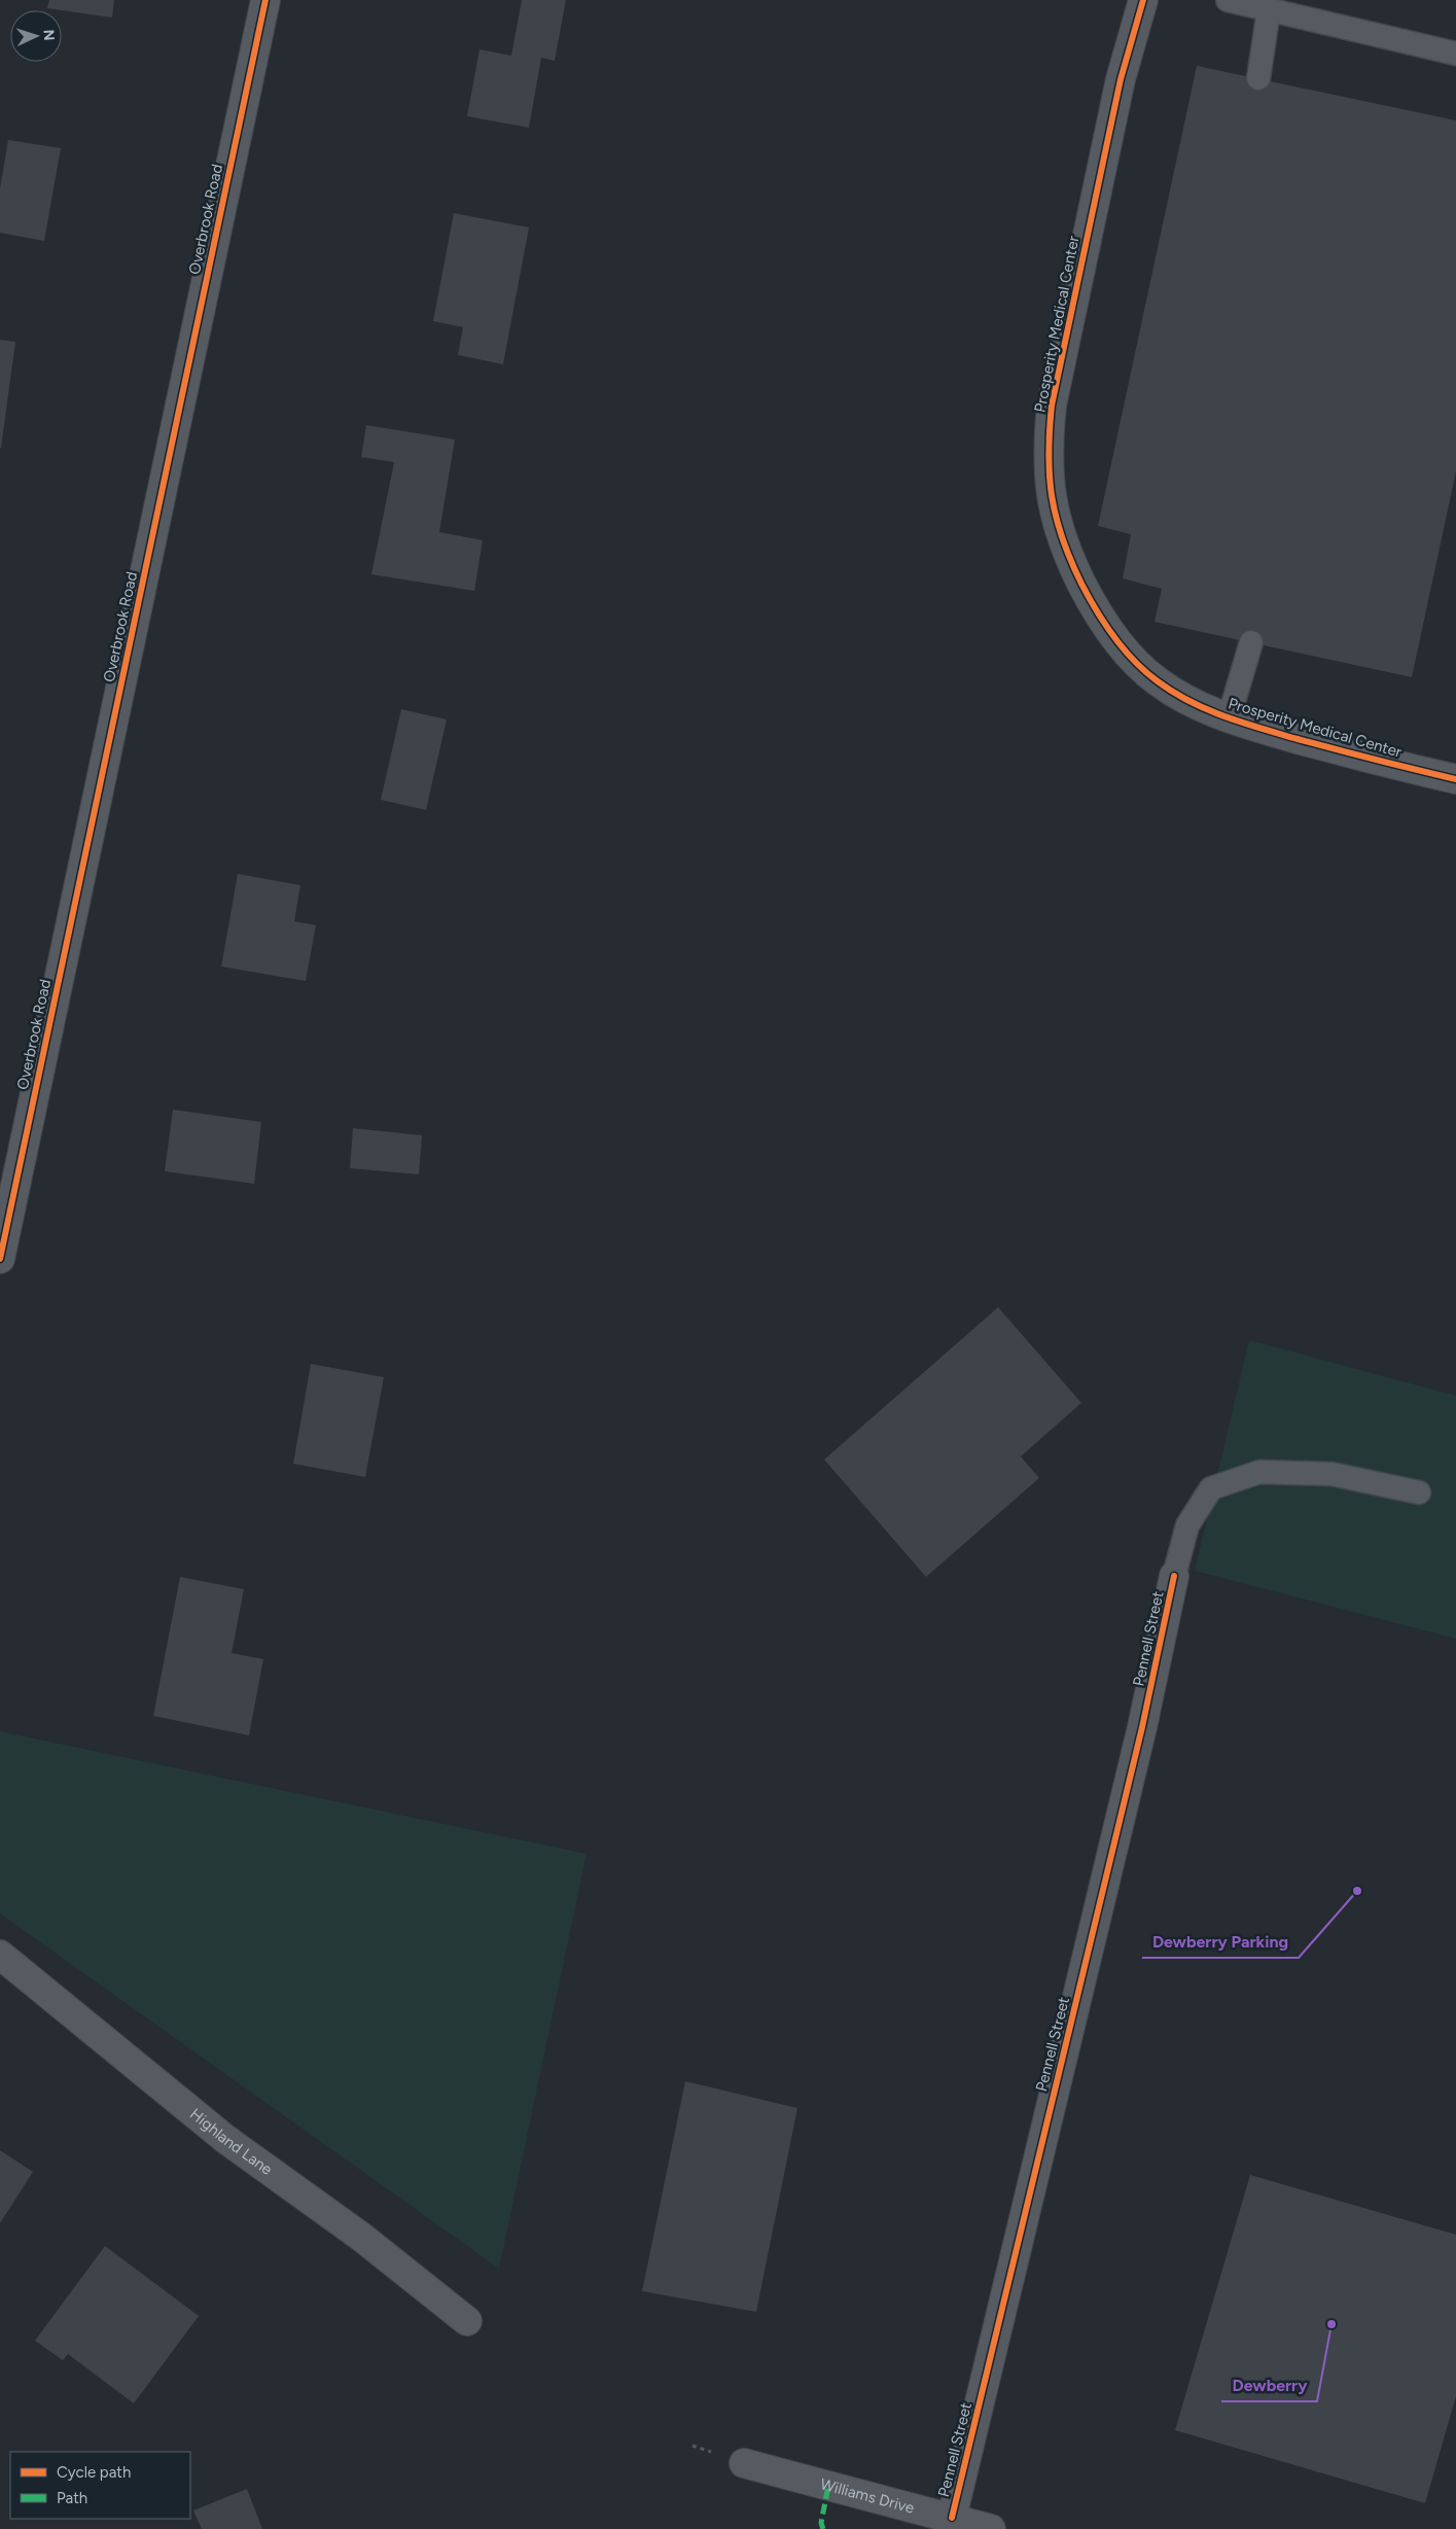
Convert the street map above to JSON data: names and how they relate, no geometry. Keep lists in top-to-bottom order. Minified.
{"streets":{"street":["Overbrook Road","Prosperity Medical Center","Pennell Street","Highland Lane","Williams Drive"]},"crossings":[["Pennell Street","Williams Drive"]],"places":["Dewberry Parking","Dewberry"],"legend":["Cycle path","Path"],"north":"right"}
